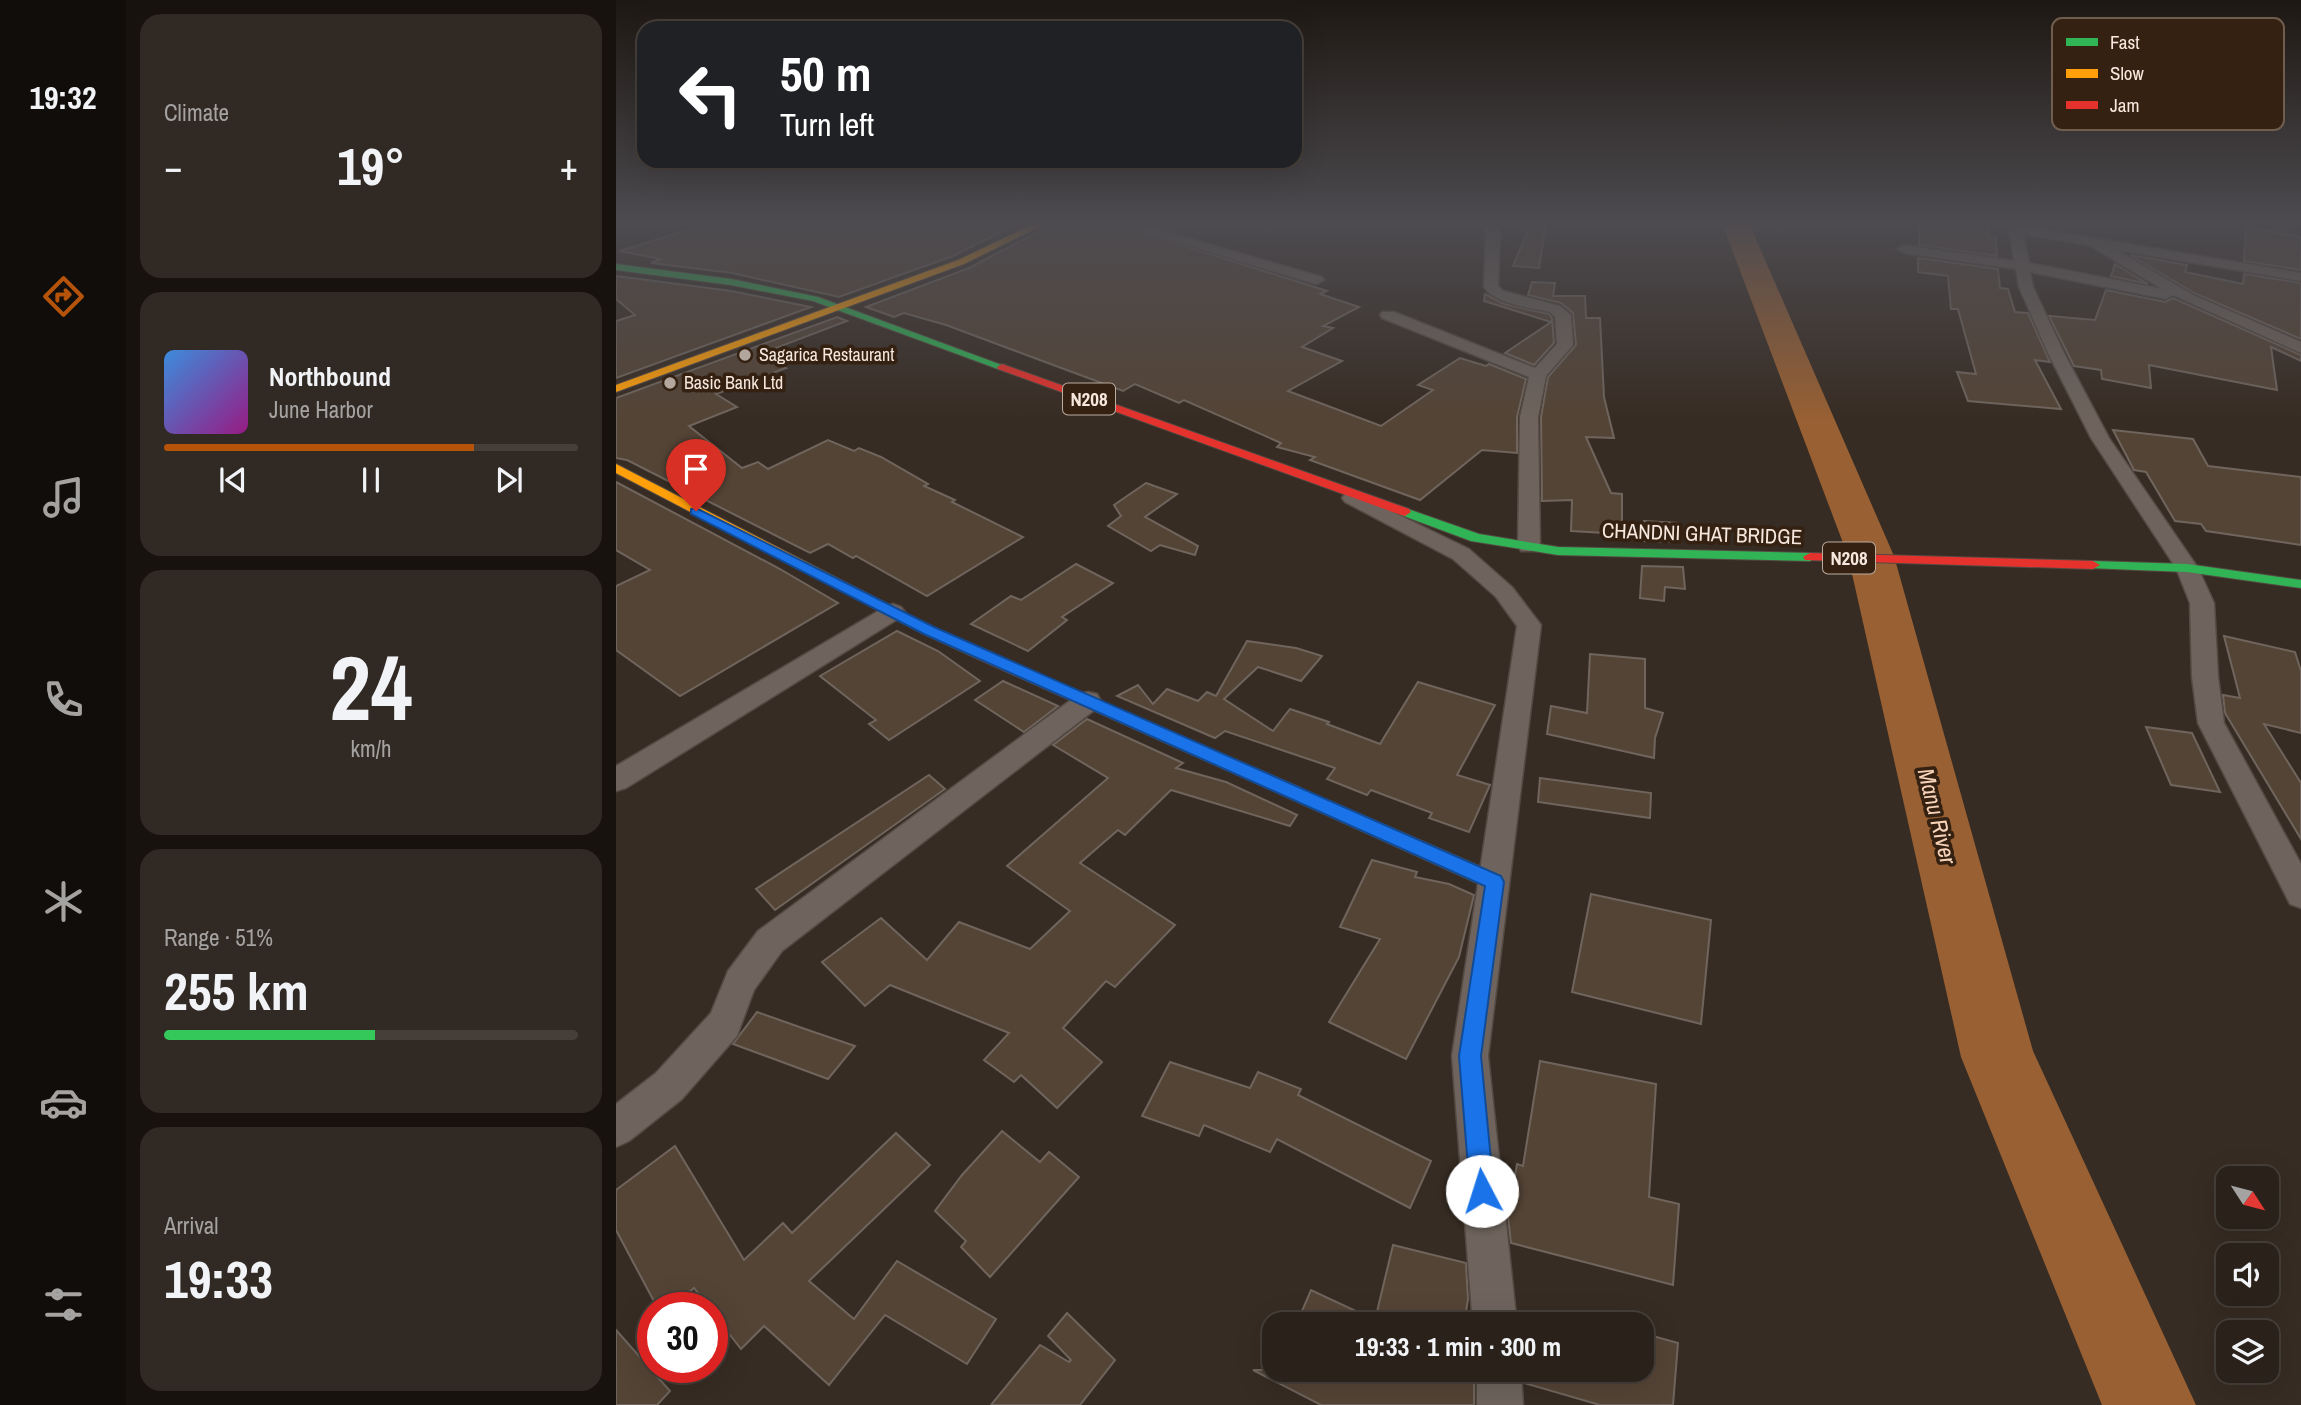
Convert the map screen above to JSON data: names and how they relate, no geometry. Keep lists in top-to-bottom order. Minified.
{"streets":{"main road":["N208","CHANDNI GHAT BRIDGE"]},"crossings":[["N208","CHANDNI GHAT BRIDGE"]],"water":["Manu River"],"places":["Sagarica Restaurant","Basic Bank Ltd"],"legend":["Fast","Slow","Jam"],"north":"bottom right","page":{"tabs":"19:32","tile":["Climate",["24","km/h"],["Range · 51%","255 km"],["Arrival","19:33"]],"turn":["50 m","Turn left"],"heat":["−","19°","+"],"song":["Northbound","June Harbor"],"limit":"30","trip":"19:33 · 1 min · 300 m"}}
